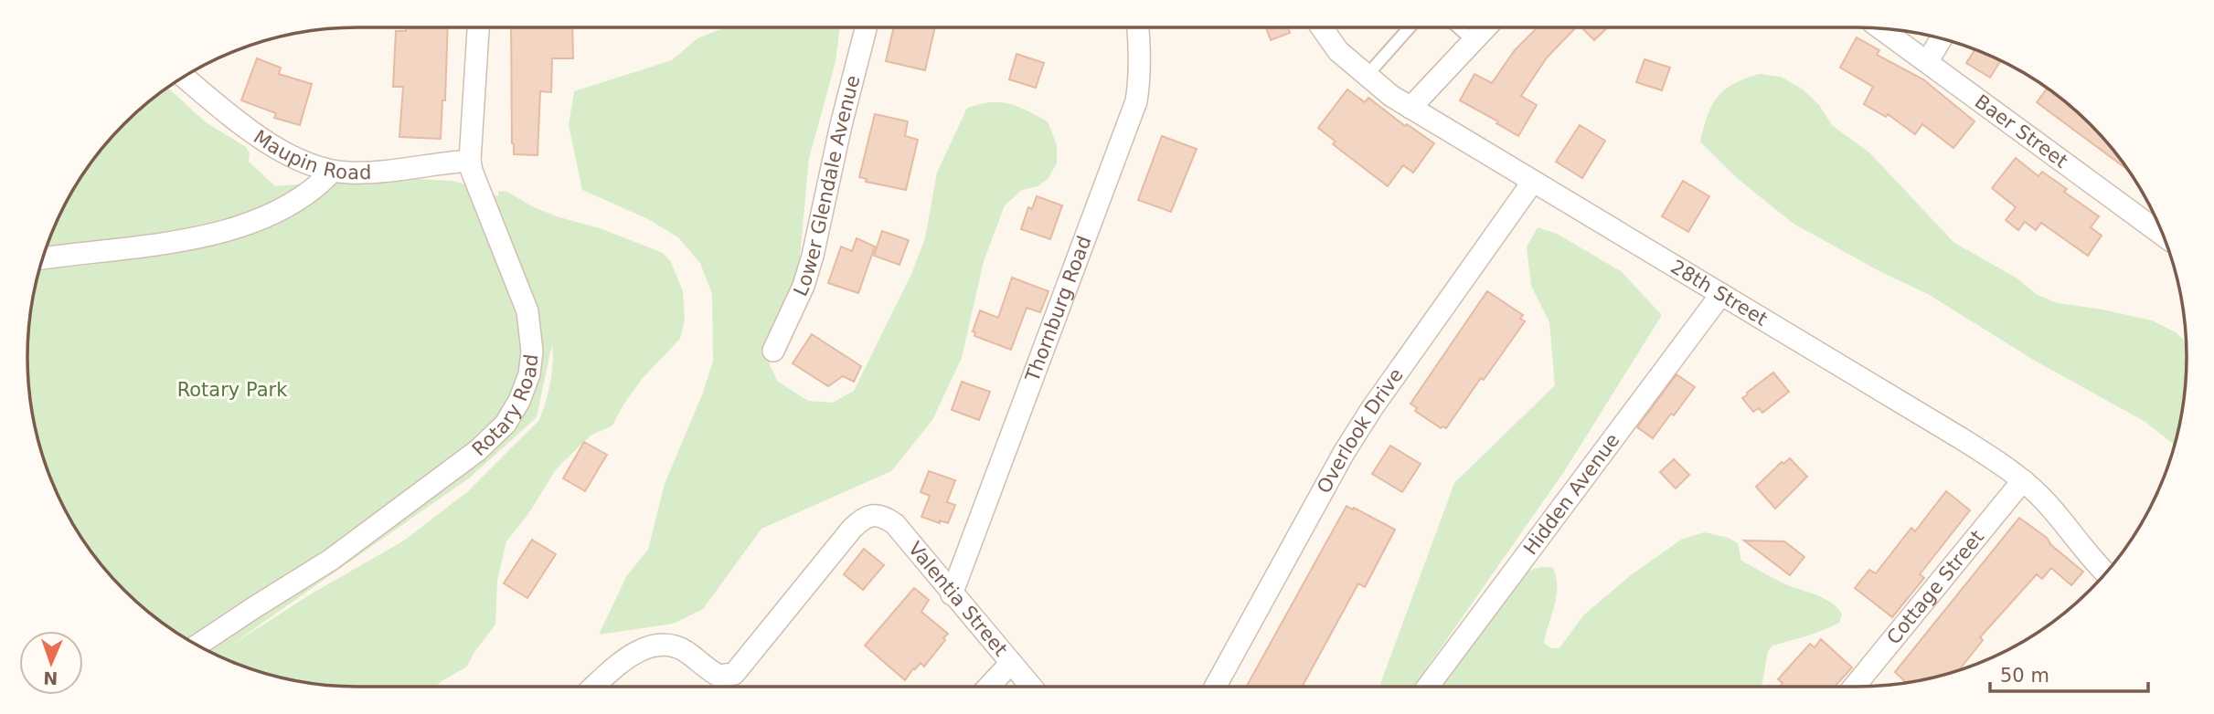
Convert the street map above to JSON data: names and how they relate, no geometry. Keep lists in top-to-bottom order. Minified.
{"streets":{"street":["Baer Street","Maupin Road","Lower Glendale Avenue","28th Street","Thornburg Road","Rotary Road","Overlook Drive","Hidden Avenue","Cottage Street","Valentia Street"]},"crossings":[["Maupin Road","Rotary Road"],["28th Street","Overlook Drive"],["28th Street","Hidden Avenue"],["28th Street","Cottage Street"],["Thornburg Road","Valentia Street"]],"parks":["Rotary Park"],"scale_bar":"50 m","north":"bottom"}
